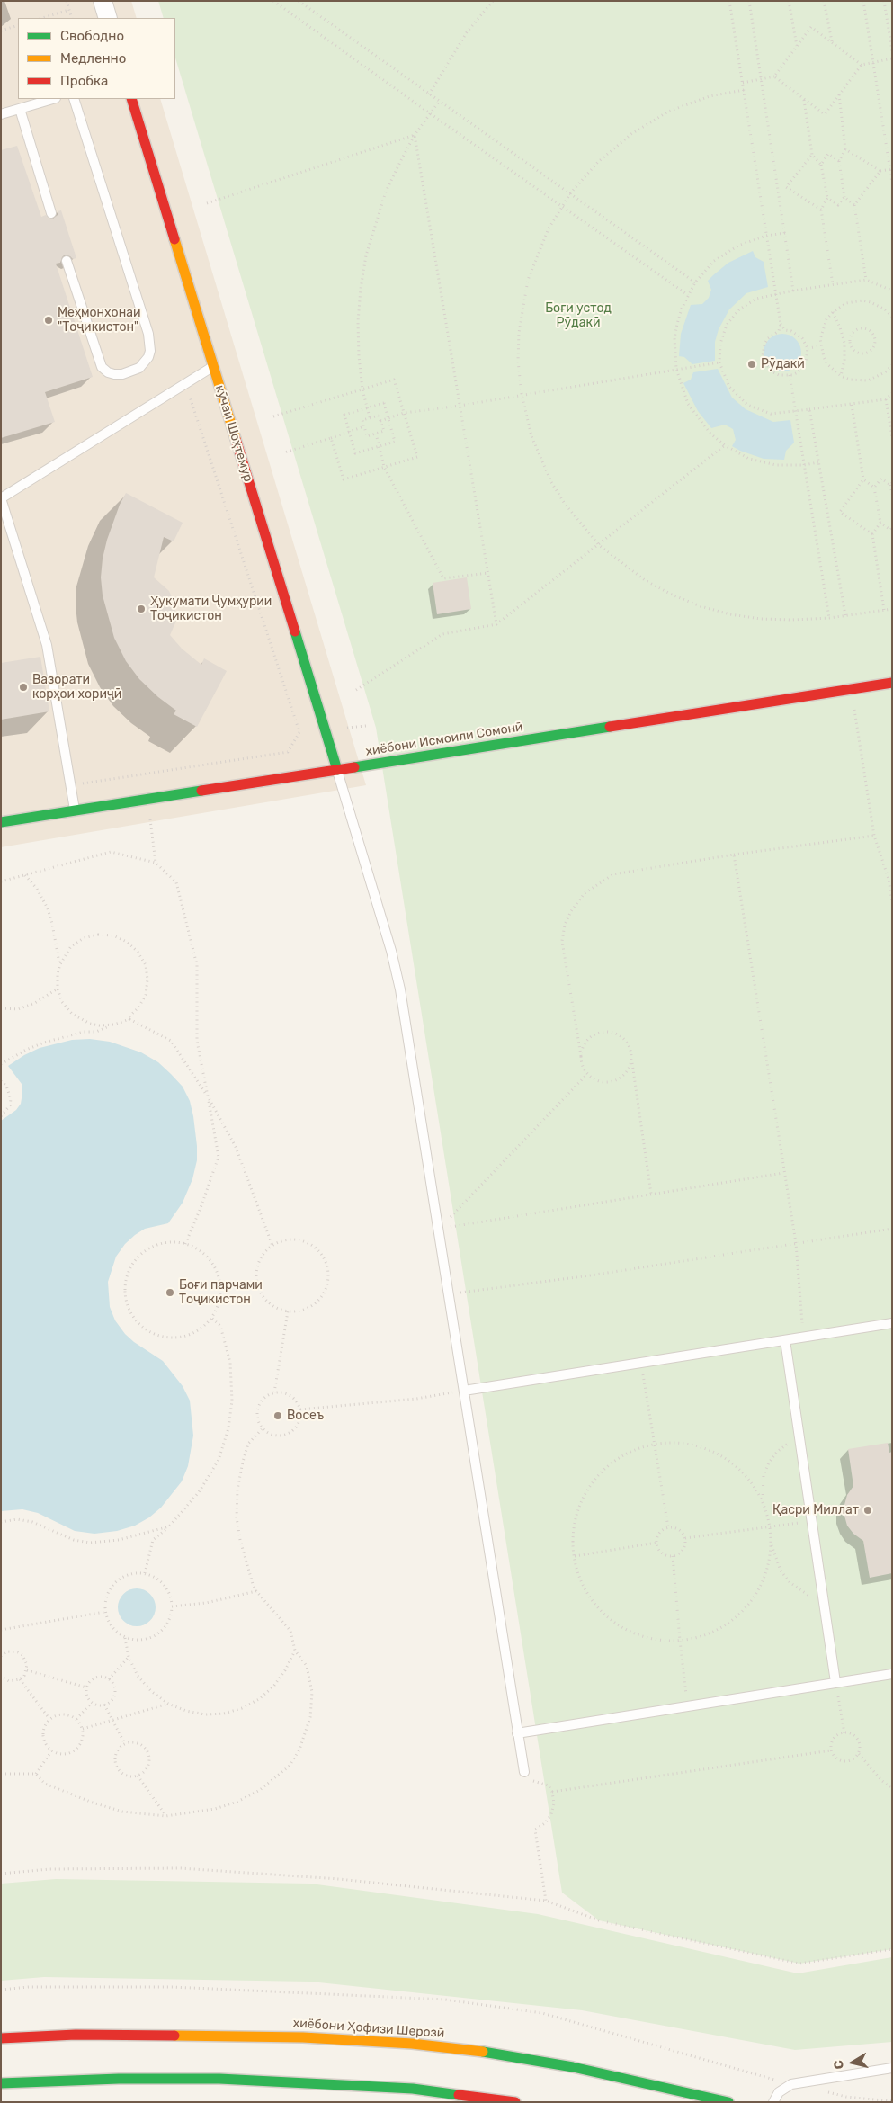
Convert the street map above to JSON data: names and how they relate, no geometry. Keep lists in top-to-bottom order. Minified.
{"streets":{"street":["кӯчаи Шоҳтемур","хиёбони Исмоили Сомонӣ","хиёбони Ҳофизи Шерозӣ"]},"crossings":[["кӯчаи Шоҳтемур","хиёбони Исмоили Сомонӣ"]],"parks":["Боғи устод Рӯдакӣ"],"places":["Меҳмонхонаи \"Тоҷикистон\"","Рӯдакӣ","Ҳукумати Ҷумҳурии Тоҷикистон","Вазорати корҳои хориҷӣ","Боғи парчами Тоҷикистон","Восеъ","Қасри Миллат"],"legend":["Свободно","Медленно","Пробка"],"north":"left"}
